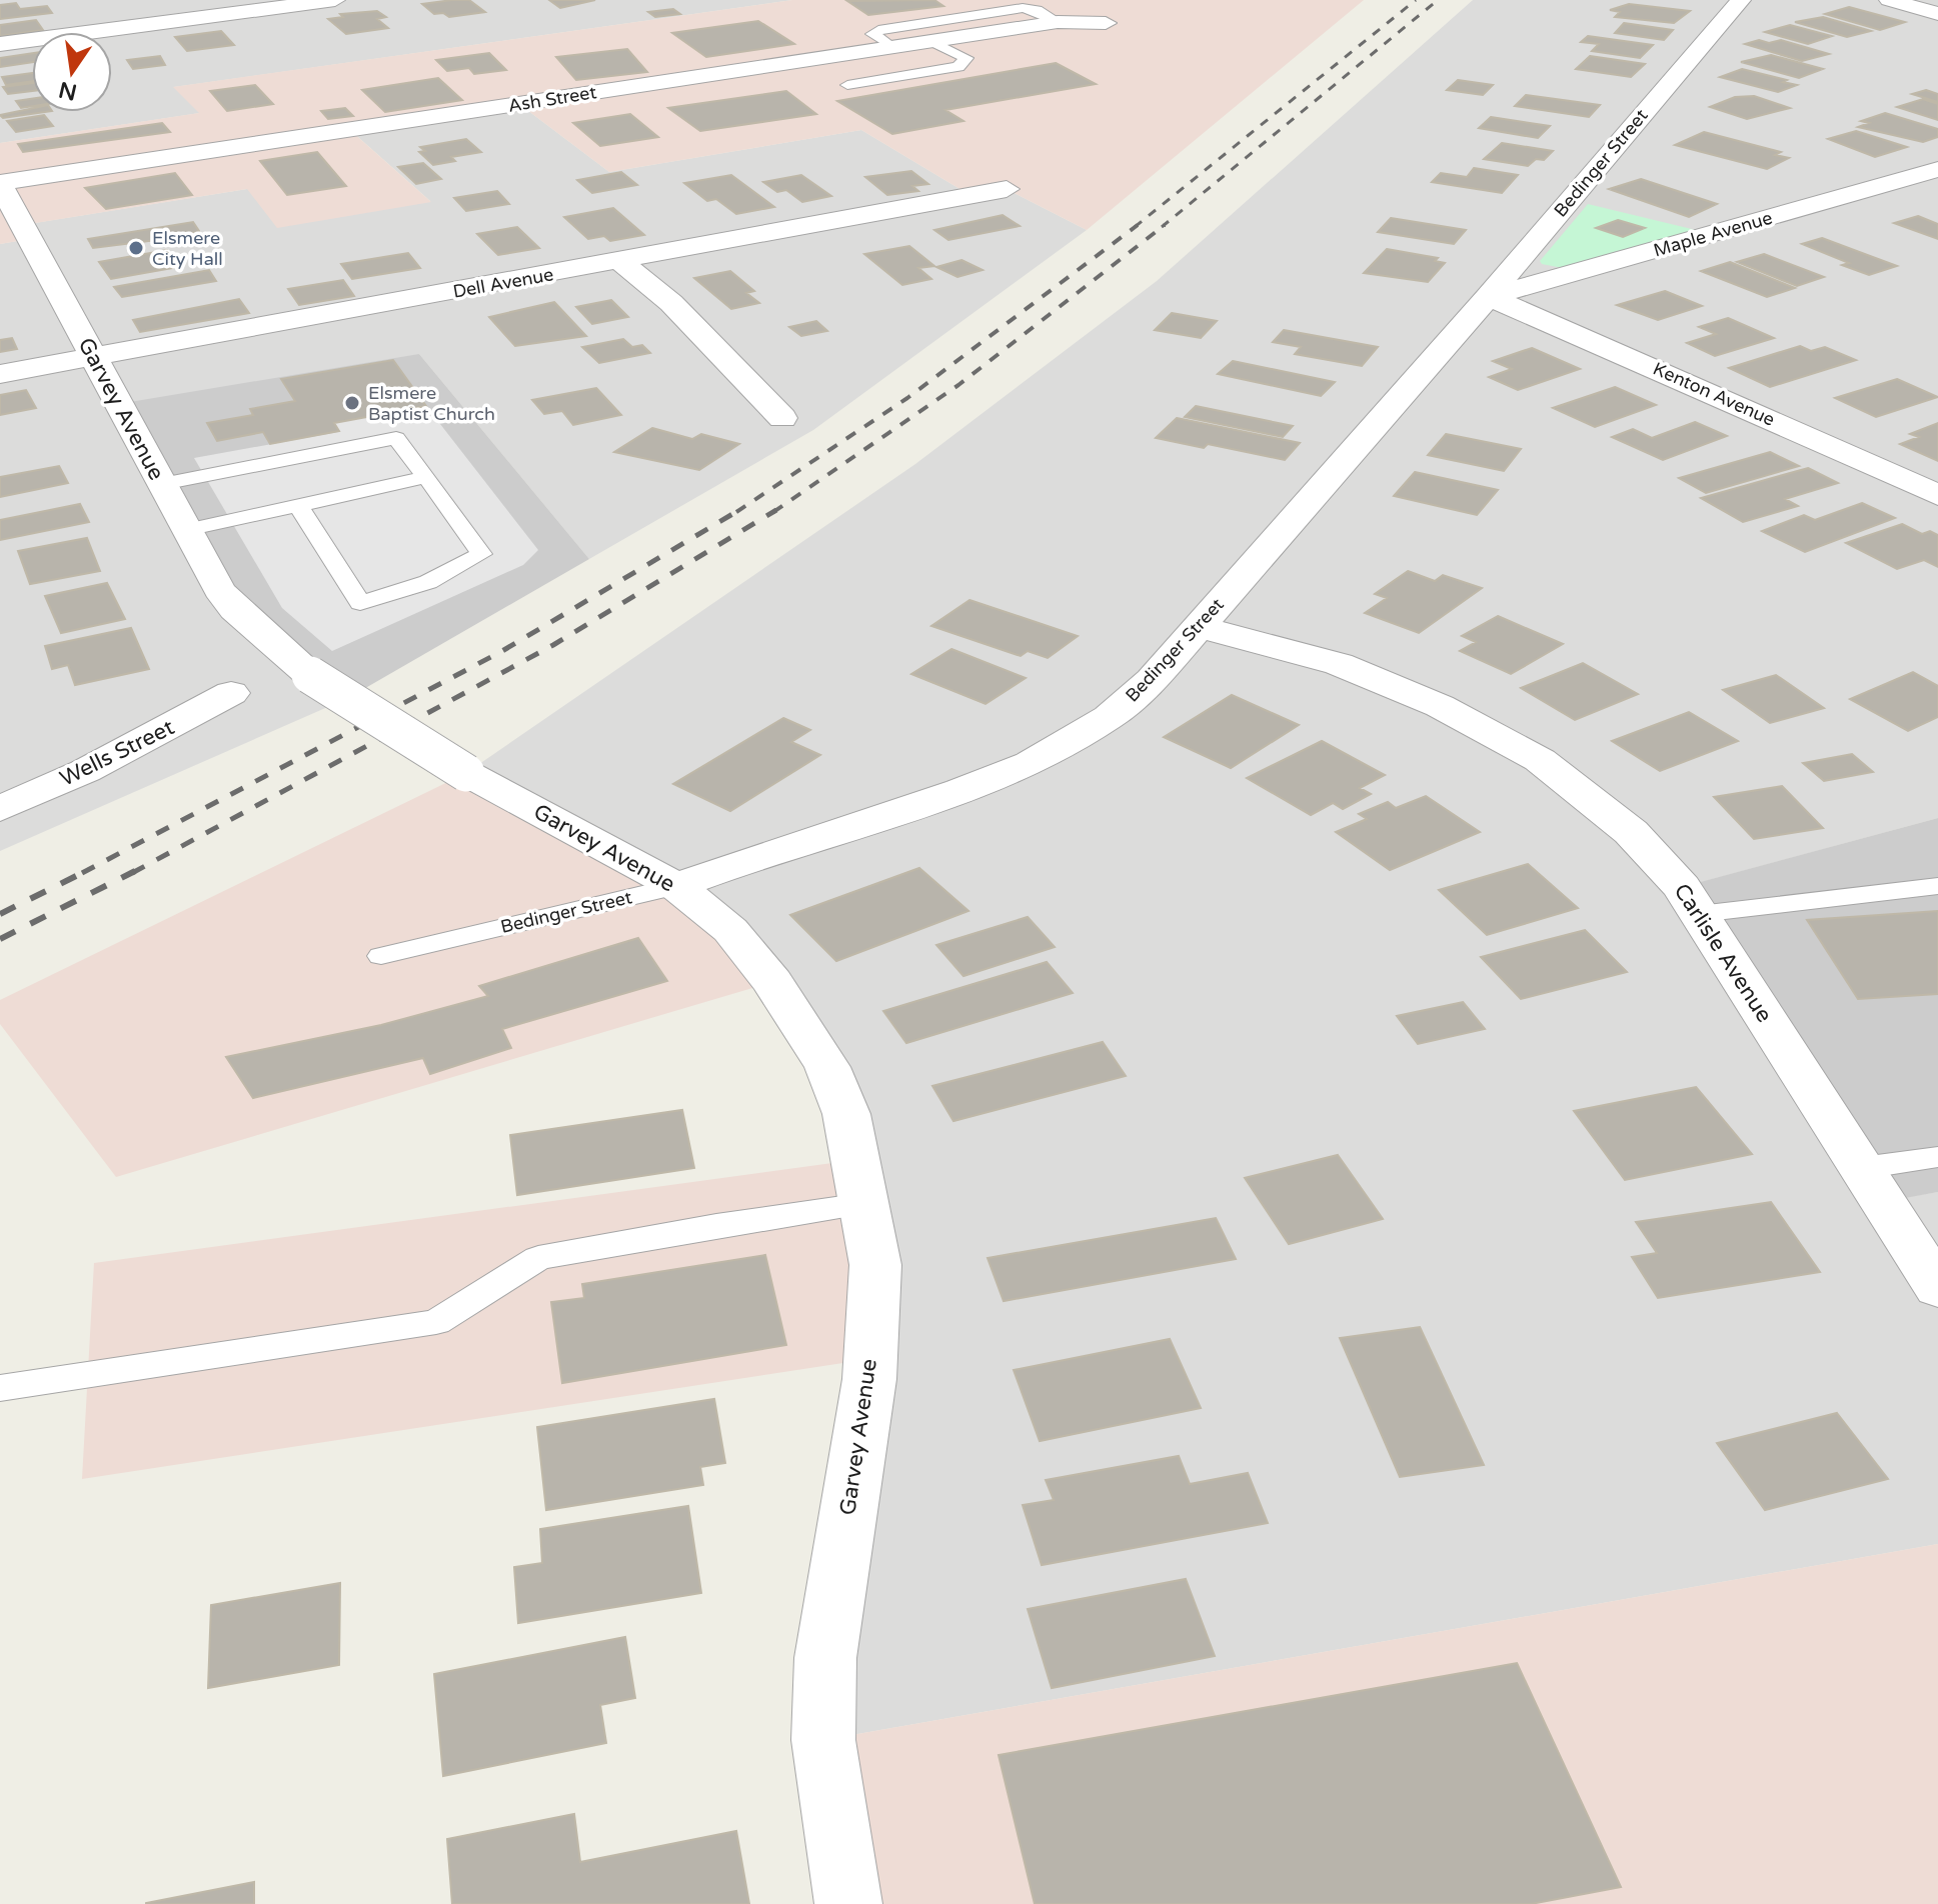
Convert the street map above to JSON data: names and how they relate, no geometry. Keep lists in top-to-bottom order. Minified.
{"streets":{"street":["Ash Street","Bedinger Street","Maple Avenue","Dell Avenue","Kenton Avenue","Garvey Avenue","Wells Street","Carlisle Avenue"]},"crossings":[["Ash Street","Garvey Avenue"],["Bedinger Street","Maple Avenue"],["Bedinger Street","Kenton Avenue"],["Bedinger Street","Garvey Avenue"],["Bedinger Street","Carlisle Avenue"],["Maple Avenue","Kenton Avenue"],["Dell Avenue","Garvey Avenue"]],"places":["Elsmere City Hall","Elsmere Baptist Church"],"north":"bottom"}
